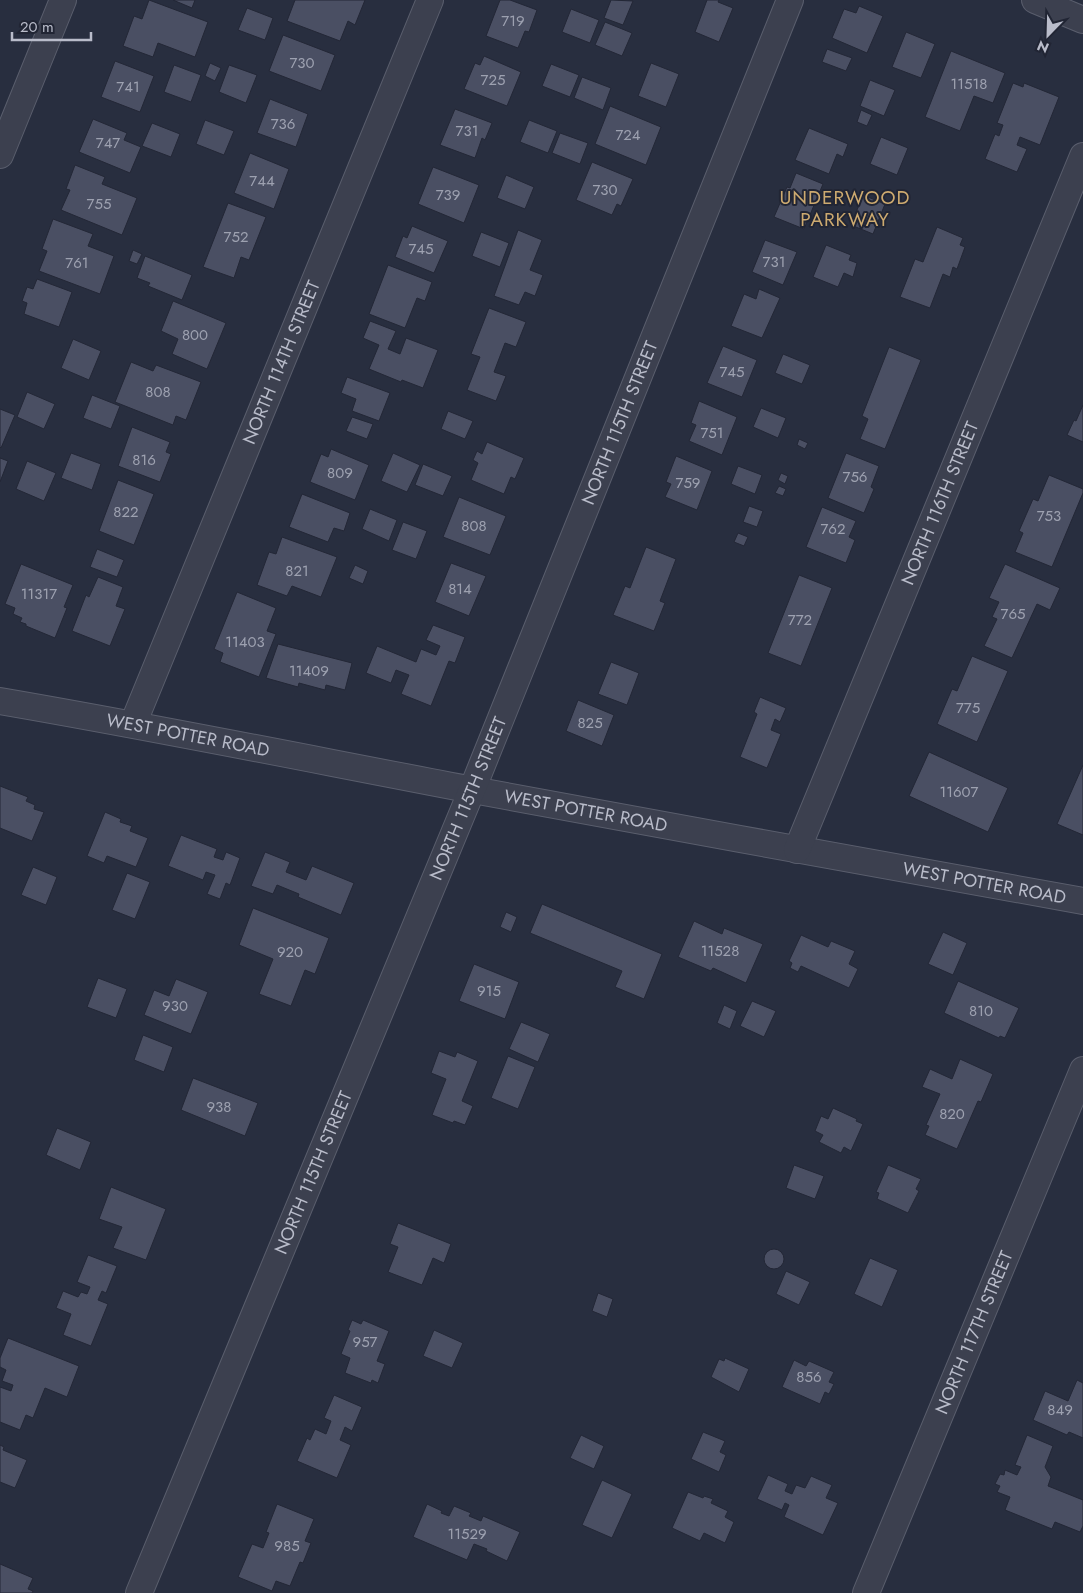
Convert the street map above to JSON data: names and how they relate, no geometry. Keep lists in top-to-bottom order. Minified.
{"streets":{"street":["NORTH 114TH STREET","NORTH 115TH STREET","NORTH 116TH STREET","WEST POTTER ROAD","NORTH 117TH STREET"]},"crossings":[["NORTH 114TH STREET","WEST POTTER ROAD"],["NORTH 115TH STREET","WEST POTTER ROAD"],["NORTH 116TH STREET","WEST POTTER ROAD"]],"districts":["UNDERWOOD PARKWAY"],"house_numbers":["719","730","725","11518","741","736","731","724","747","744","730","739","755","752","745","731","761","800","745","808","751","816","809","756","759","822","753","808","762","821","814","11317","765","772","11403","11409","775","825","11607","11528","920","915","930","810","938","820","957","856","849","11529","985"],"scale_bar":"20 m","north":"bottom left"}
